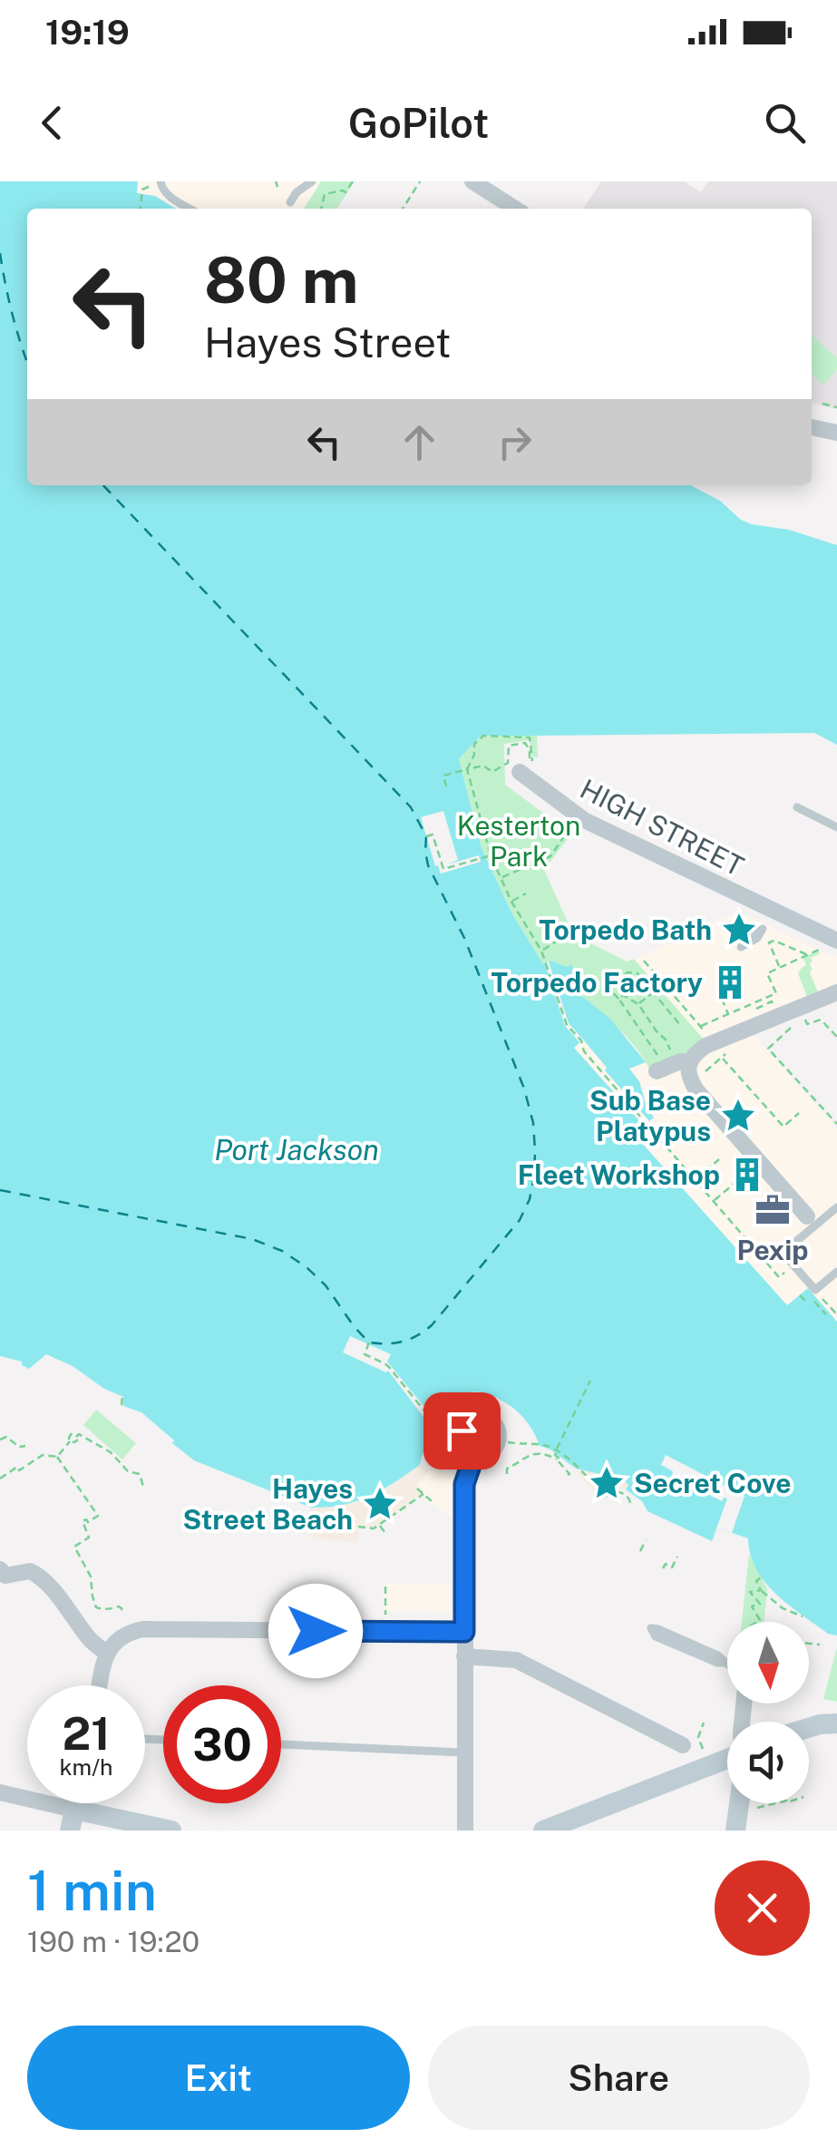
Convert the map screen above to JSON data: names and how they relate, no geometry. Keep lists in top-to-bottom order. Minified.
{"streets":{"street":["HIGH STREET"]},"water":["Port Jackson"],"parks":["Kesterton Park"],"places":{"place":["Torpedo Bath","Sub Base Platypus","Secret Cove","Hayes Street Beach"],"building":["Torpedo Factory","Fleet Workshop"],"office":["Pexip"]},"north":"bottom","page":{"status":"19:19","header":"GoPilot","turn":["80 m","Hayes Street"],"speed":"21 km/h","limit":"30","heading":["1 min","190 m · 19:20"],"buttons":["Exit","Share"]}}
